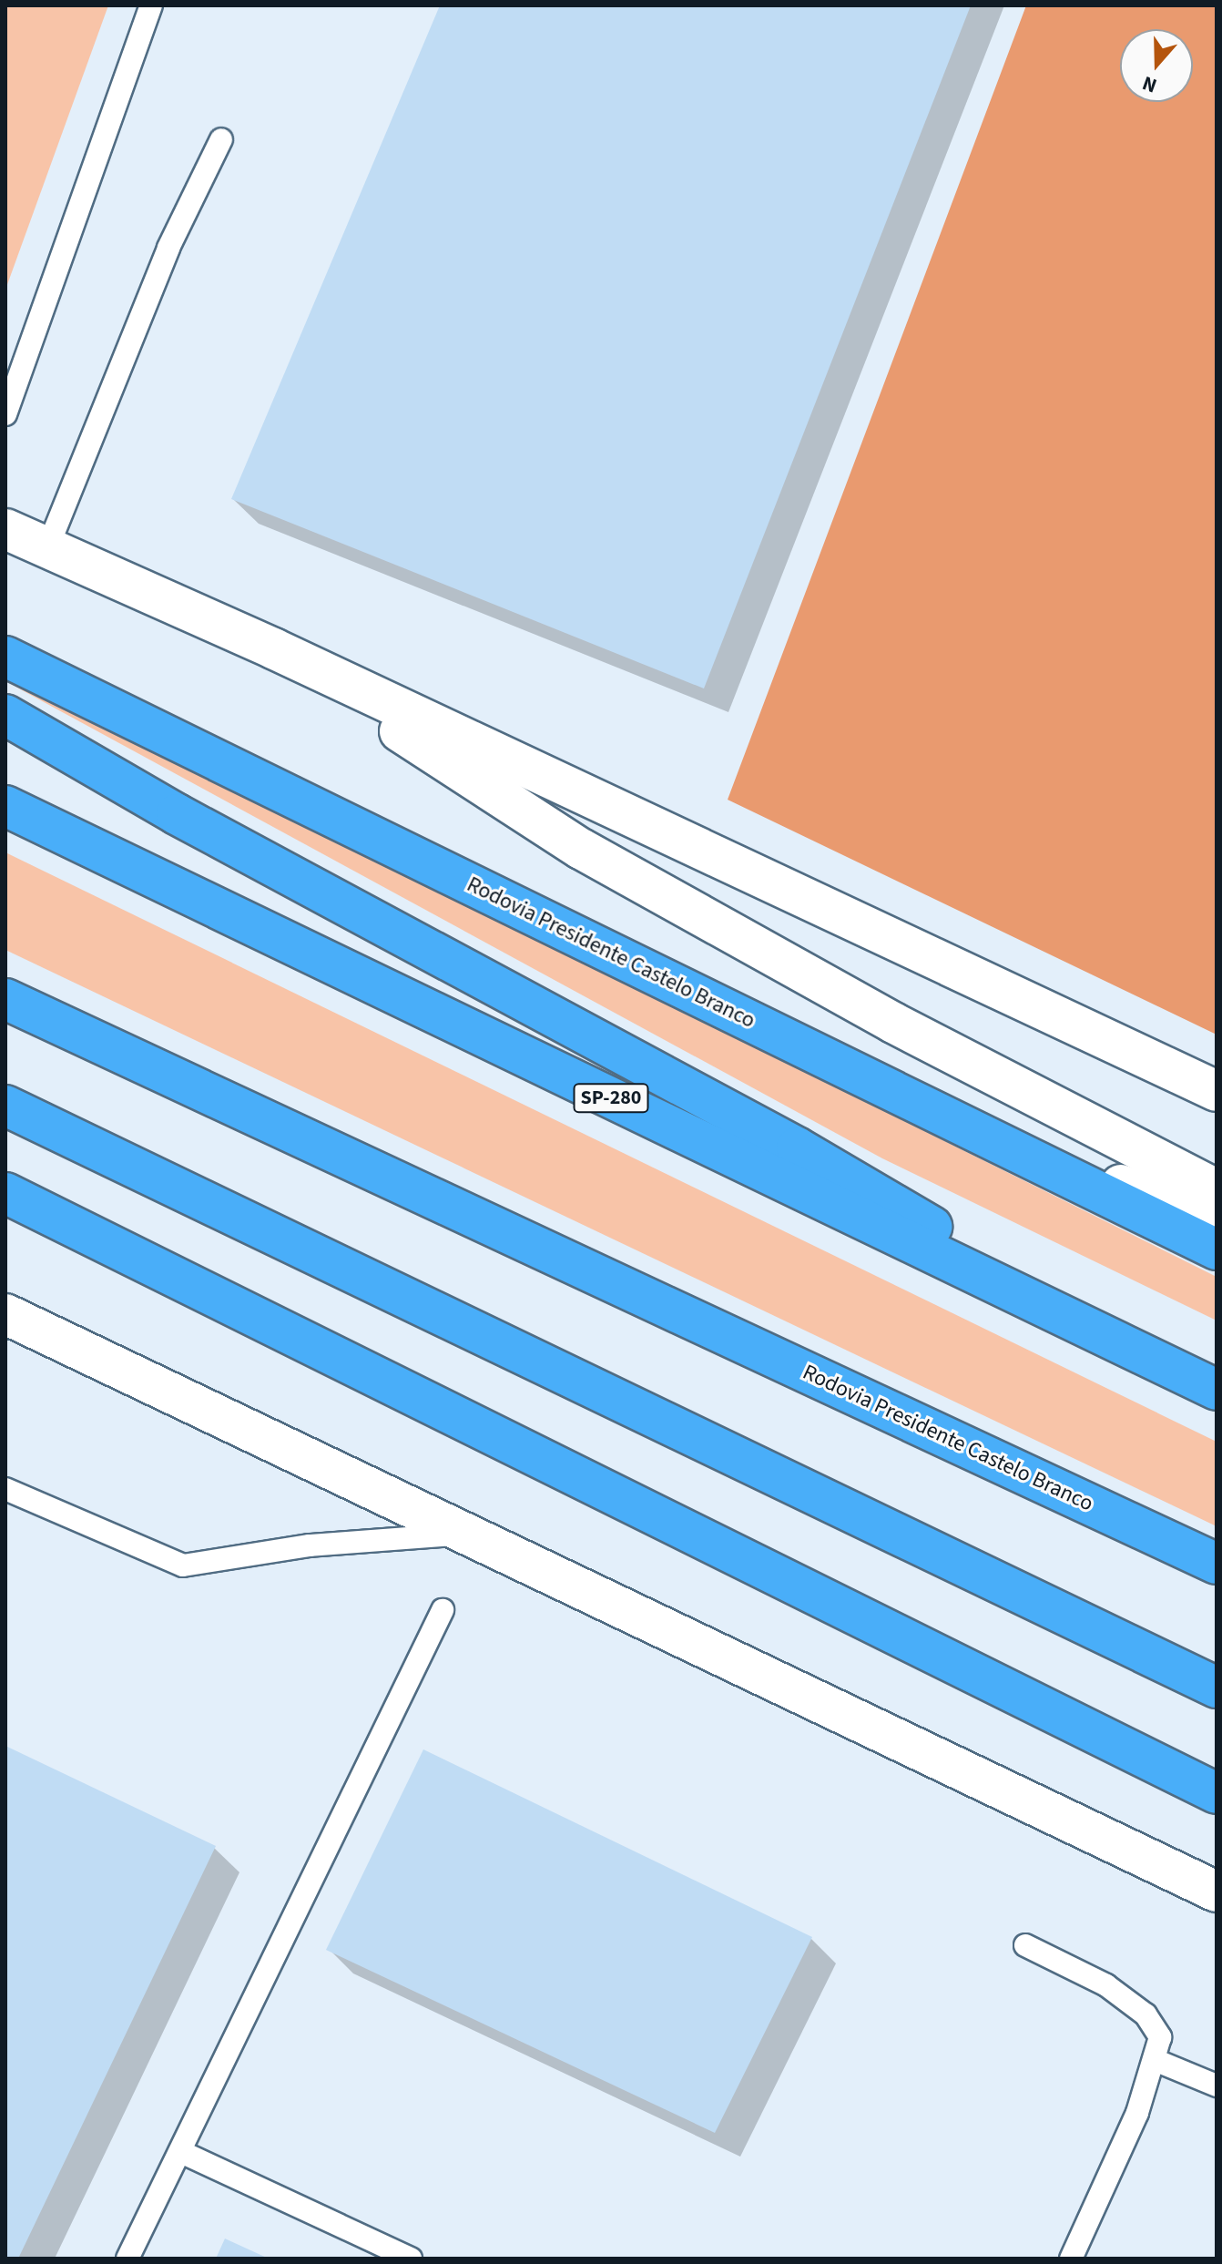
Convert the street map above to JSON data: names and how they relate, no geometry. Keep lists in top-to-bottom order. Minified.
{"streets":{"highway":["Rodovia Presidente Castelo Branco","SP-280"]},"north":"bottom"}
